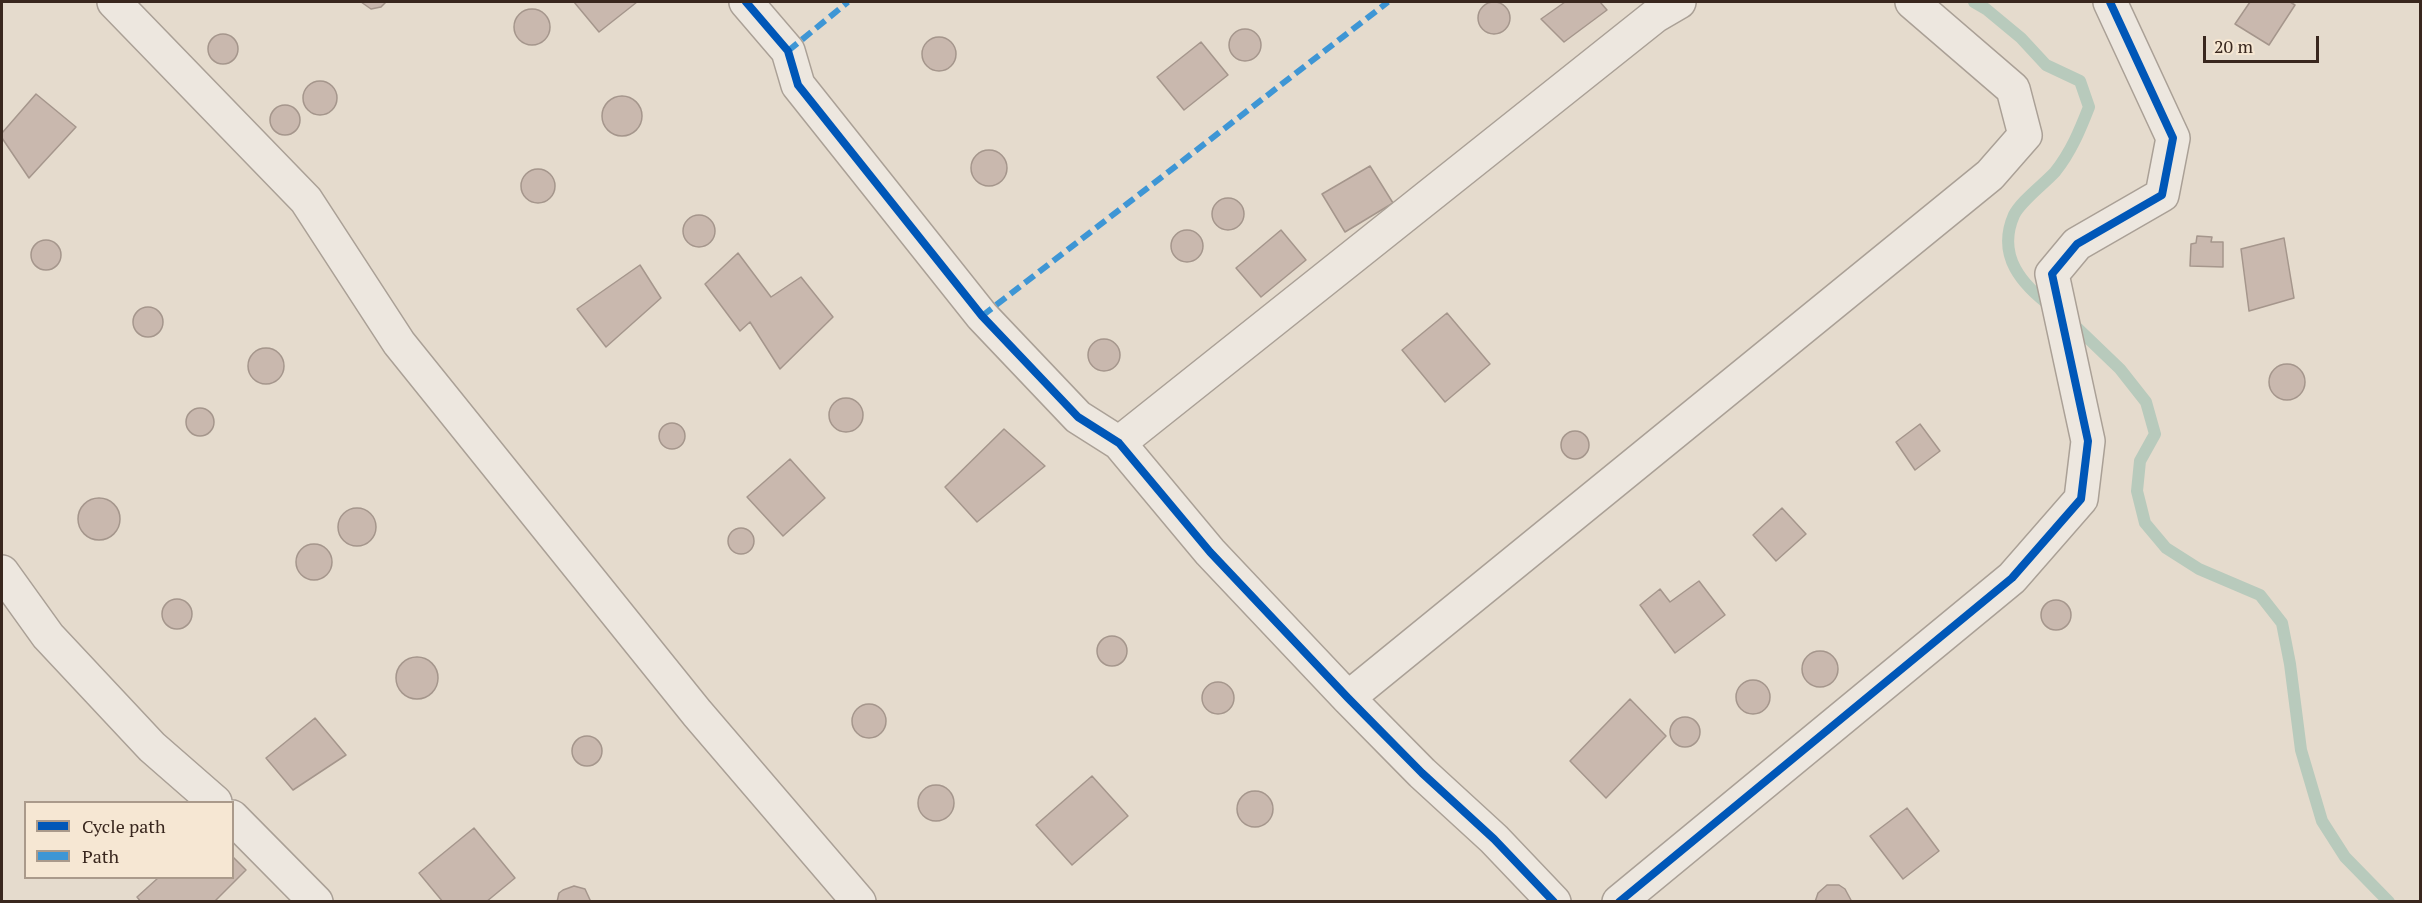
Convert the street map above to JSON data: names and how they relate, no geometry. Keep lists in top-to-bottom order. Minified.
{"legend":["Cycle path","Path"],"scale_bar":"20 m"}
